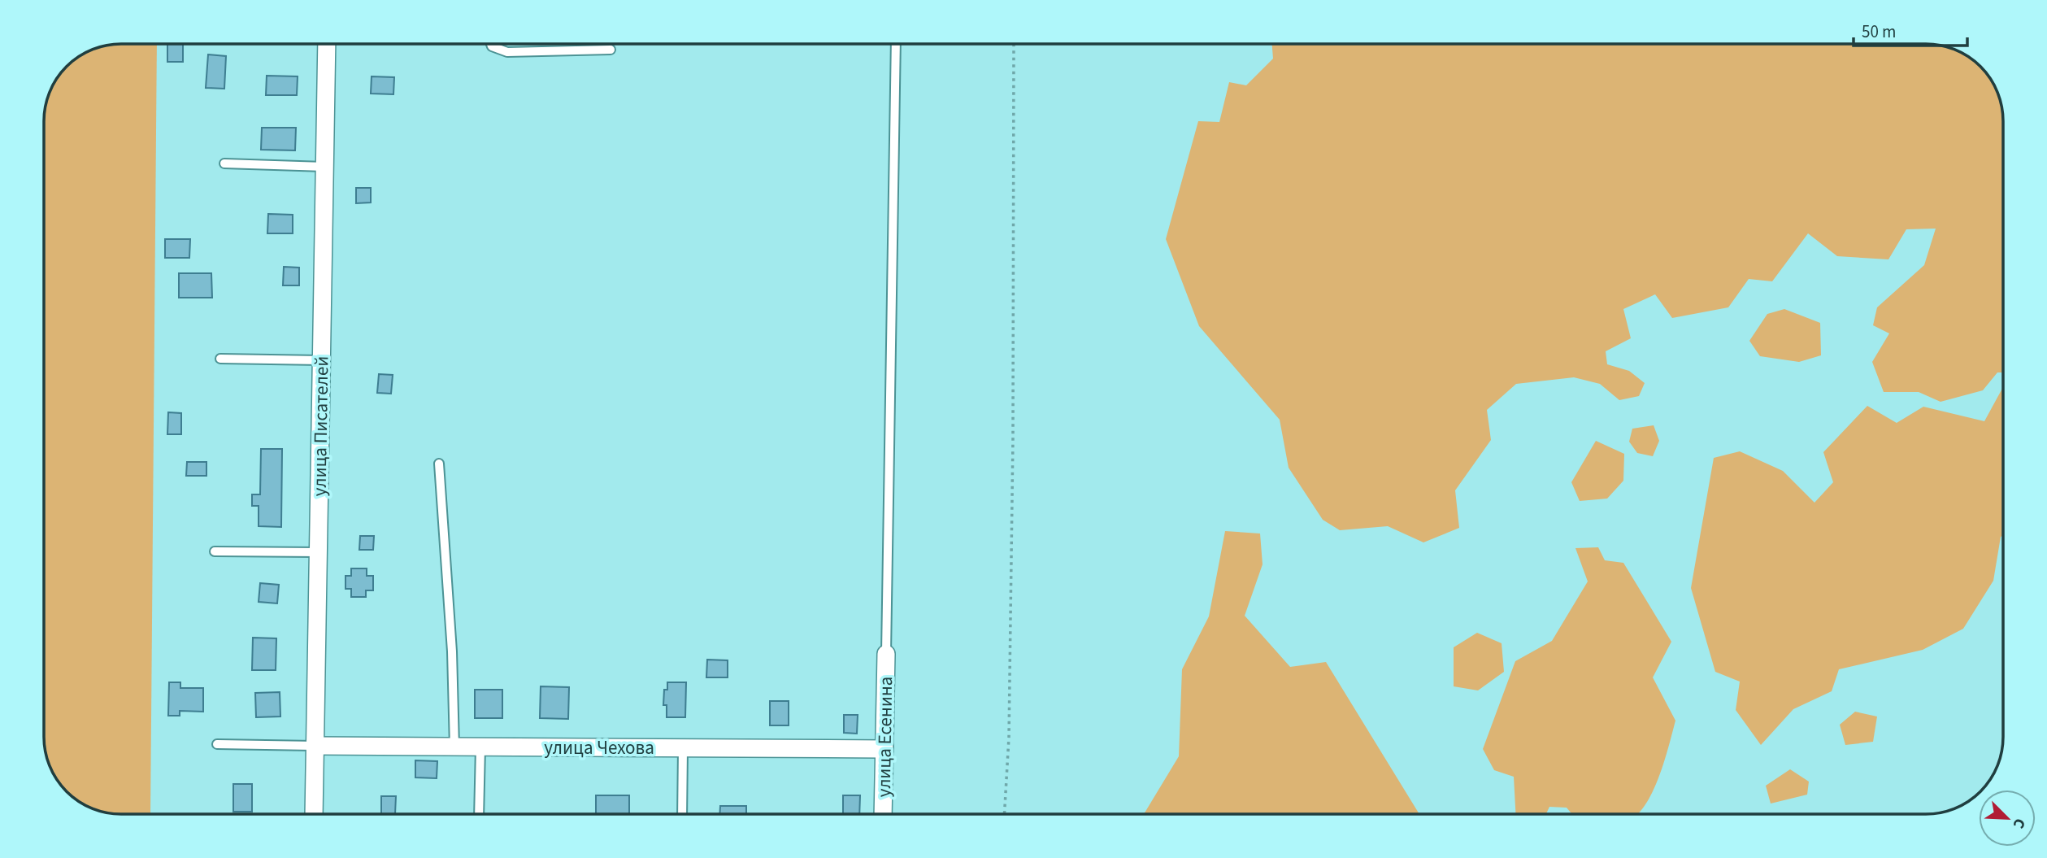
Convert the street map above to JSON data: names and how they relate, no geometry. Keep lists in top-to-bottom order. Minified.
{"streets":{"street":["улица Писателей","улица Есенина","улица Чехова"]},"crossings":[["улица Писателей","улица Чехова"],["улица Есенина","улица Чехова"]],"scale_bar":"50 m","north":"bottom right"}
